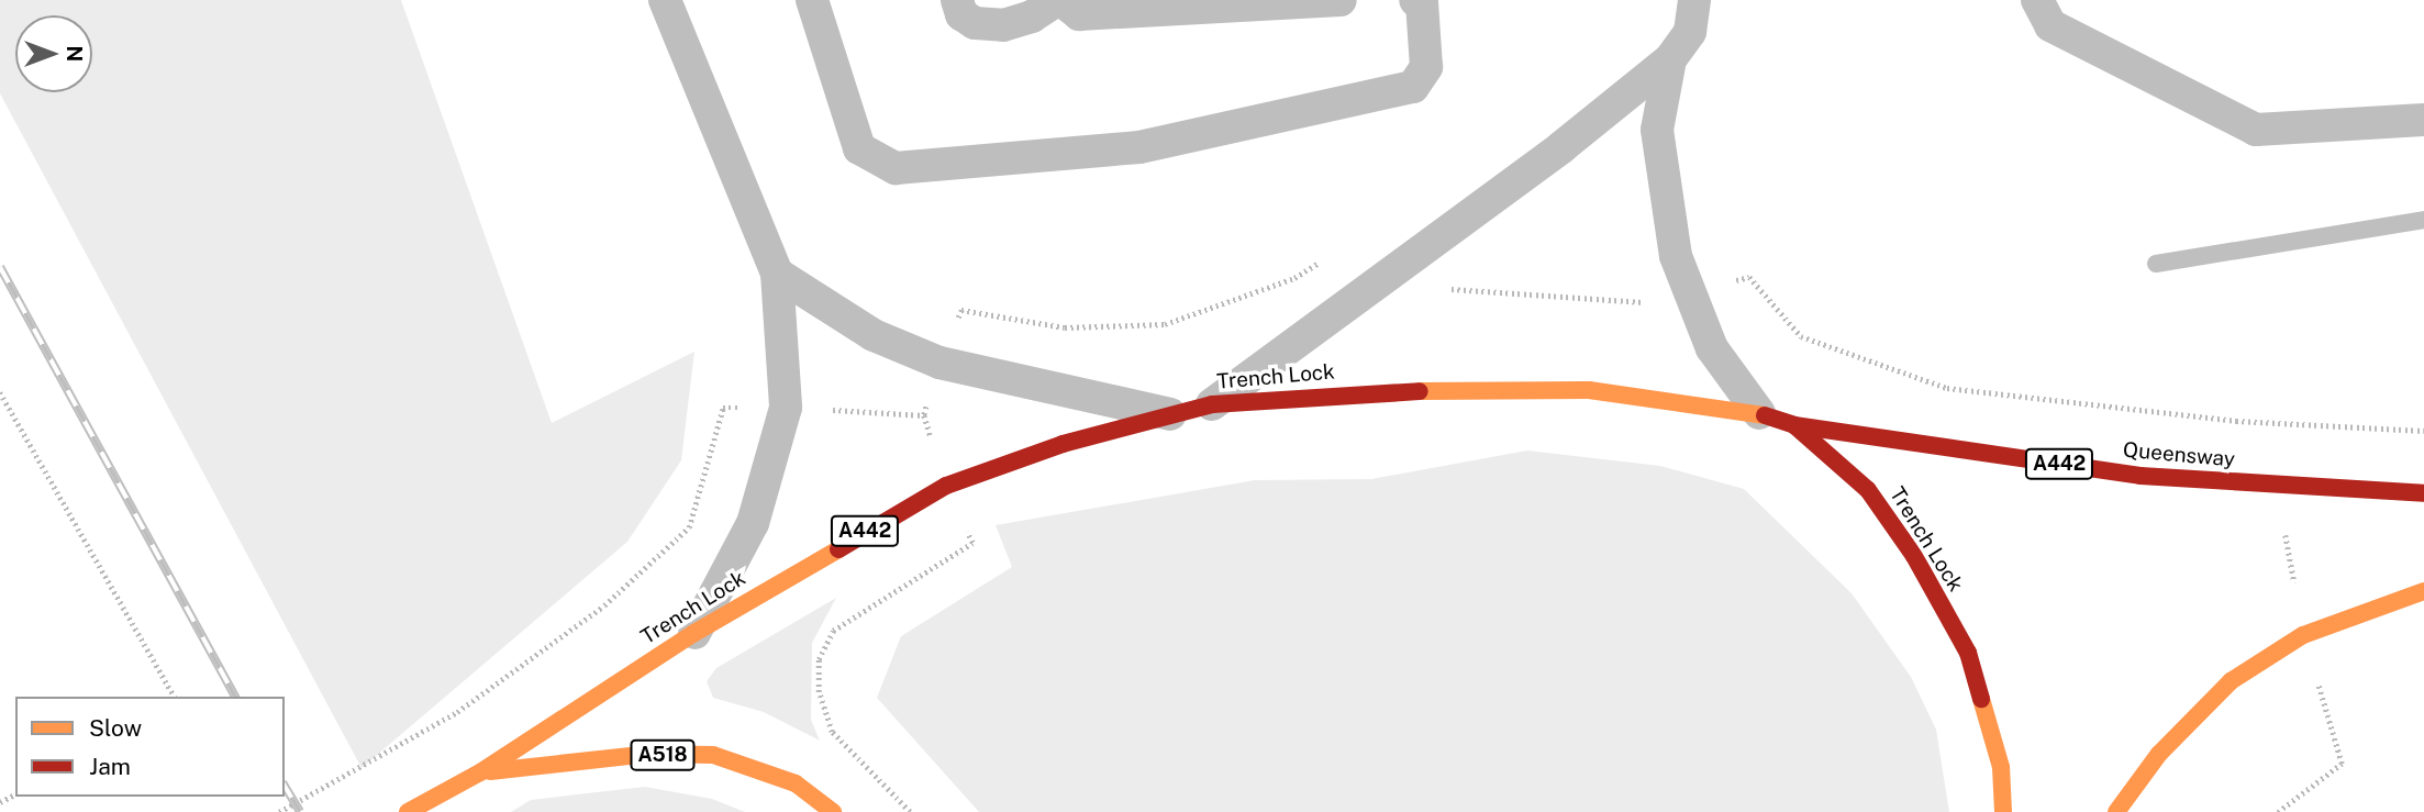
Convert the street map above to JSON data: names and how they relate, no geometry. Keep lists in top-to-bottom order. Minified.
{"streets":{"main road":["Trench Lock","Queensway","A442","A518"]},"crossings":[["Trench Lock","Queensway"],["Trench Lock","A518"]],"legend":["Slow","Jam"],"north":"right"}
